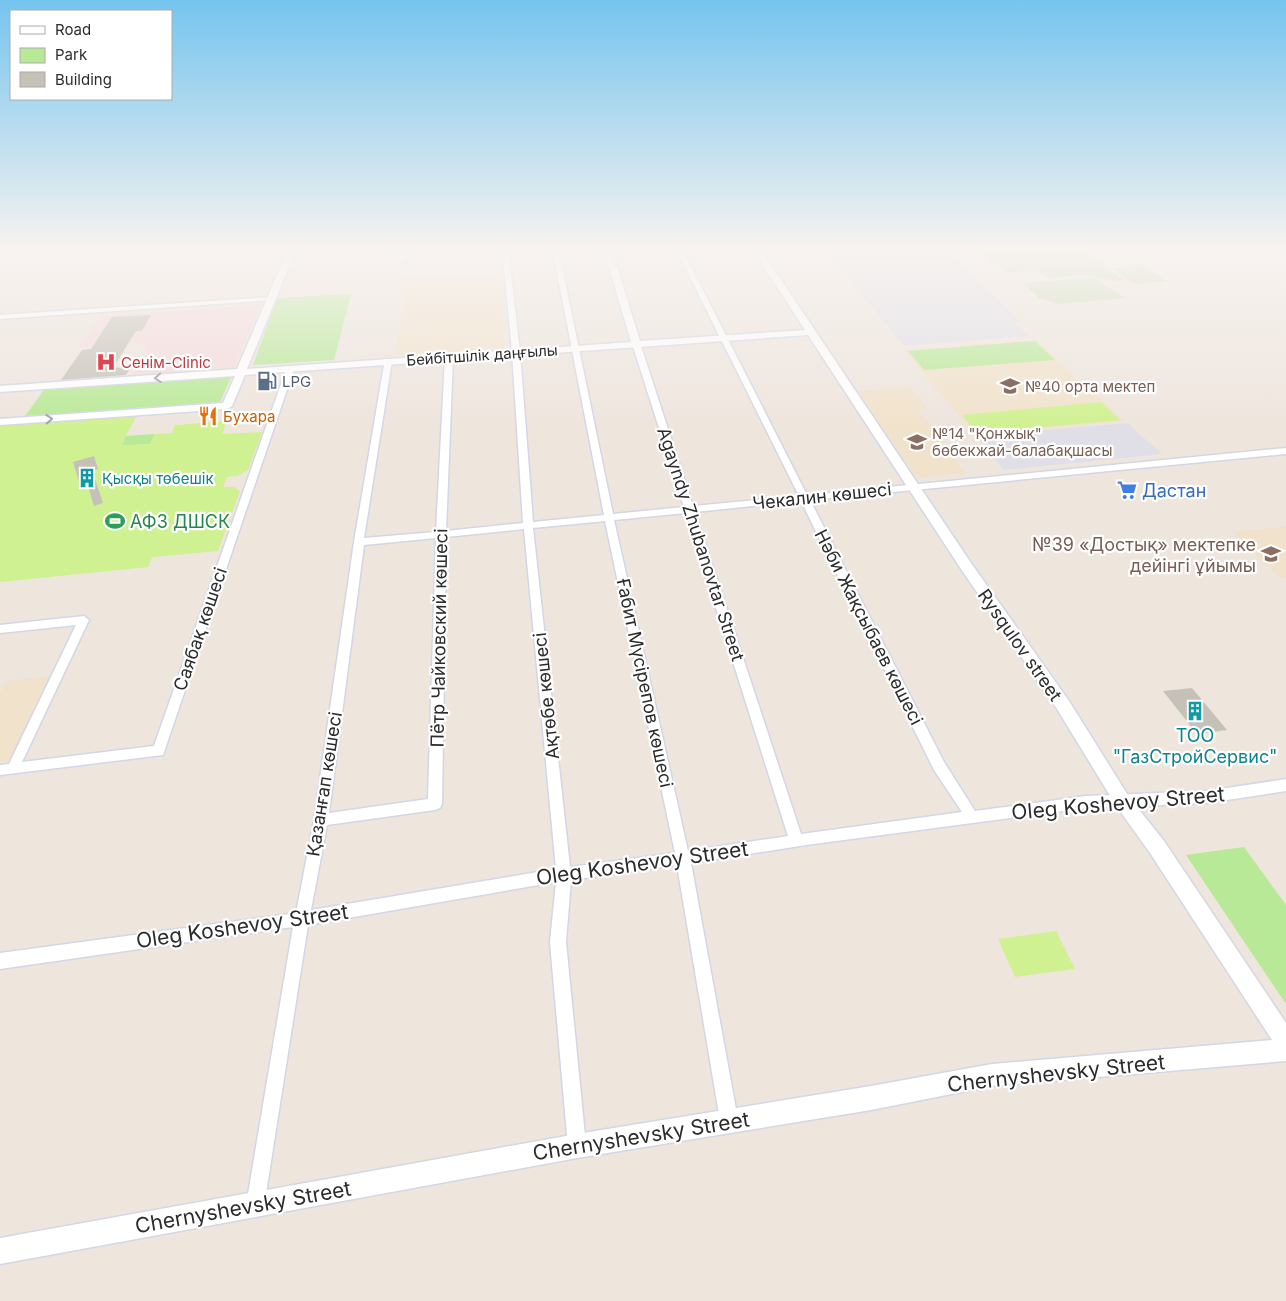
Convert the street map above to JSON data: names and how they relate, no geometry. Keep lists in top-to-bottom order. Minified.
{"streets":{"street":["Бейбітшілік даңғылы","Чекалин көшесі","Agayndy Zhubanovtar Street","Нәби Жақсыбаев көшесі","Саябақ көшесі","Пётр Чайковский көшесі","Rysqulov street","Ғабит Мүсірепов көшесі","Ақтөбе көшесі","Қазанғап көшесі","Oleg Koshevoy Street","Chernyshevsky Street"]},"crossings":[["Бейбітшілік даңғылы","Agayndy Zhubanovtar Street"],["Бейбітшілік даңғылы","Нәби Жақсыбаев көшесі"],["Бейбітшілік даңғылы","Саябақ көшесі"],["Бейбітшілік даңғылы","Пётр Чайковский көшесі"],["Бейбітшілік даңғылы","Rysqulov street"],["Бейбітшілік даңғылы","Ғабит Мүсірепов көшесі"],["Бейбітшілік даңғылы","Ақтөбе көшесі"],["Бейбітшілік даңғылы","Қазанғап көшесі"],["Чекалин көшесі","Agayndy Zhubanovtar Street"],["Чекалин көшесі","Нәби Жақсыбаев көшесі"],["Чекалин көшесі","Пётр Чайковский көшесі"],["Чекалин көшесі","Rysqulov street"],["Чекалин көшесі","Ғабит Мүсірепов көшесі"],["Чекалин көшесі","Ақтөбе көшесі"],["Чекалин көшесі","Қазанғап көшесі"],["Agayndy Zhubanovtar Street","Oleg Koshevoy Street"],["Нәби Жақсыбаев көшесі","Oleg Koshevoy Street"],["Пётр Чайковский көшесі","Қазанғап көшесі"],["Rysqulov street","Oleg Koshevoy Street"],["Ғабит Мүсірепов көшесі","Oleg Koshevoy Street"],["Ғабит Мүсірепов көшесі","Chernyshevsky Street"],["Ақтөбе көшесі","Oleg Koshevoy Street"],["Ақтөбе көшесі","Chernyshevsky Street"],["Қазанғап көшесі","Oleg Koshevoy Street"],["Қазанғап көшесі","Chernyshevsky Street"]],"places":{"hospital":["Сенім-Clinic"],"fuel station":["LPG"],"school or university":["№40 орта мектеп","№14 \"Қонжық\" бөбекжай-балабақшасы","№39 «Достық» мектепке дейінгі ұйымы"],"restaurant":["Бухара"],"building":["Қысқы төбешік","ТОО \"ГазСтройСервис\""],"supermarket":["Дастан"],"sports":["АФЗ ДШСК"]},"legend":["Road","Park","Building"]}
